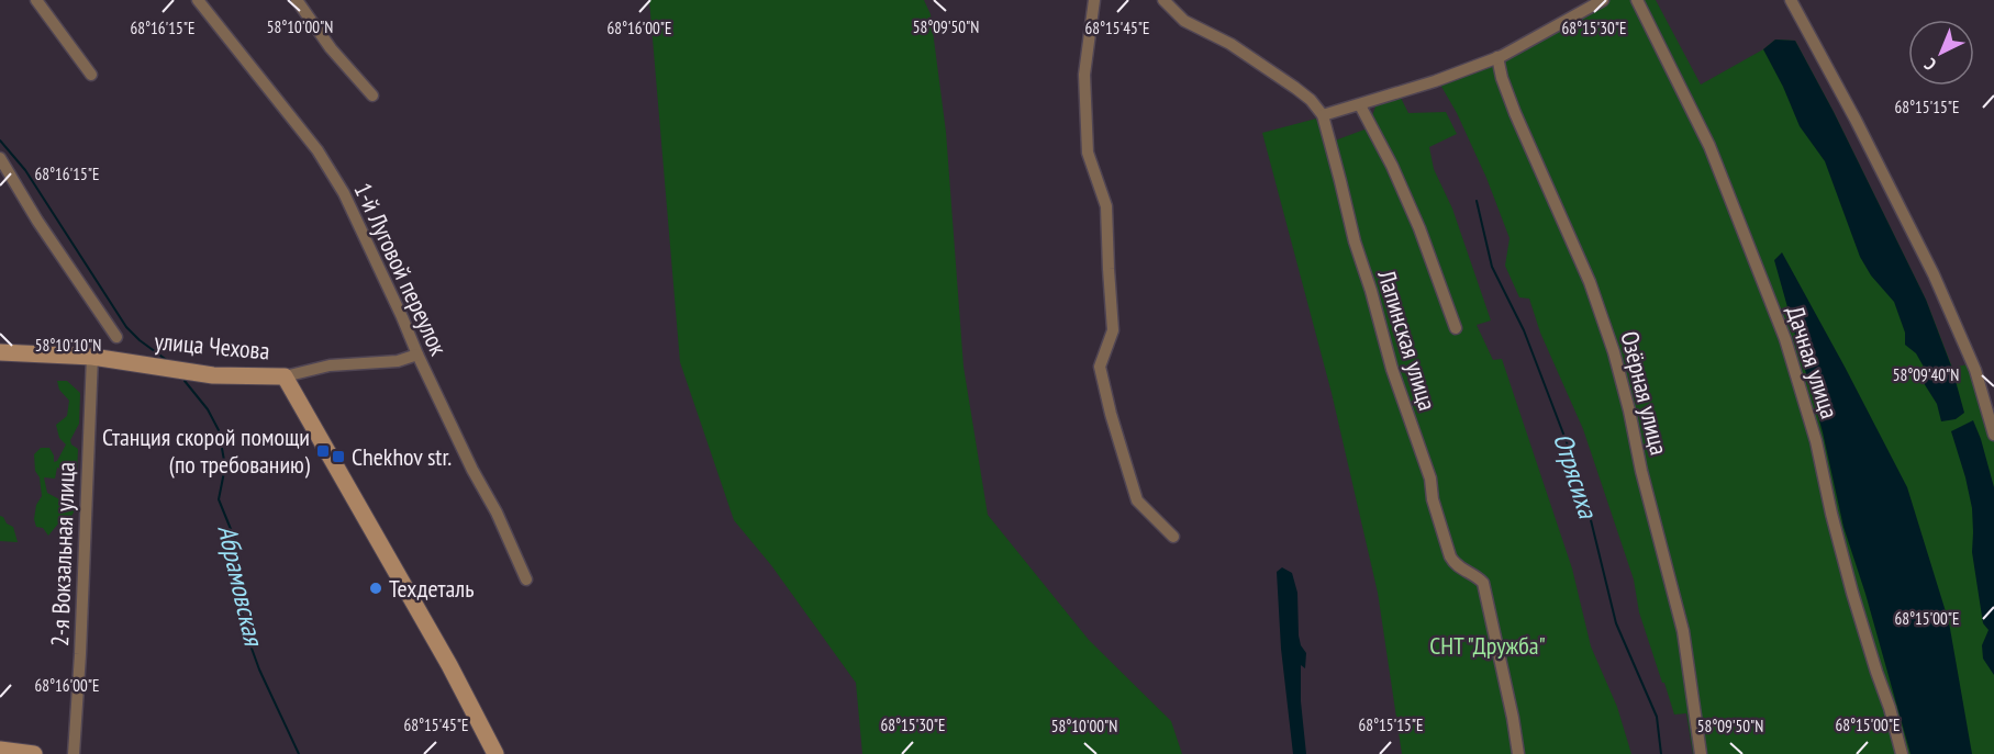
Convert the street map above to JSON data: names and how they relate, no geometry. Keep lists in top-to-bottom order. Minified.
{"streets":{"street":["1-й Луговой переулок","Лапинская улица","улица Чехова","Дачная улица","Озёрная улица","2-я Вокзальная улица"]},"crossings":[["1-й Луговой переулок","улица Чехова"],["улица Чехова","2-я Вокзальная улица"]],"water":["Отрясиха","Абрамовская"],"parks":["СНТ \"Дружба\""],"places":{"transit":["Станция скорой помощи (по требованию)","Chekhov str."],"other":["Техдеталь"]},"north":"bottom left","coordinates":["58°10'00\"N","58°09'50\"N","68°16'15\"E","68°16'00\"E","68°15'45\"E","68°15'30\"E","68°15'15\"E","58°10'10\"N","58°09'40\"N","68°15'00\"E"]}
